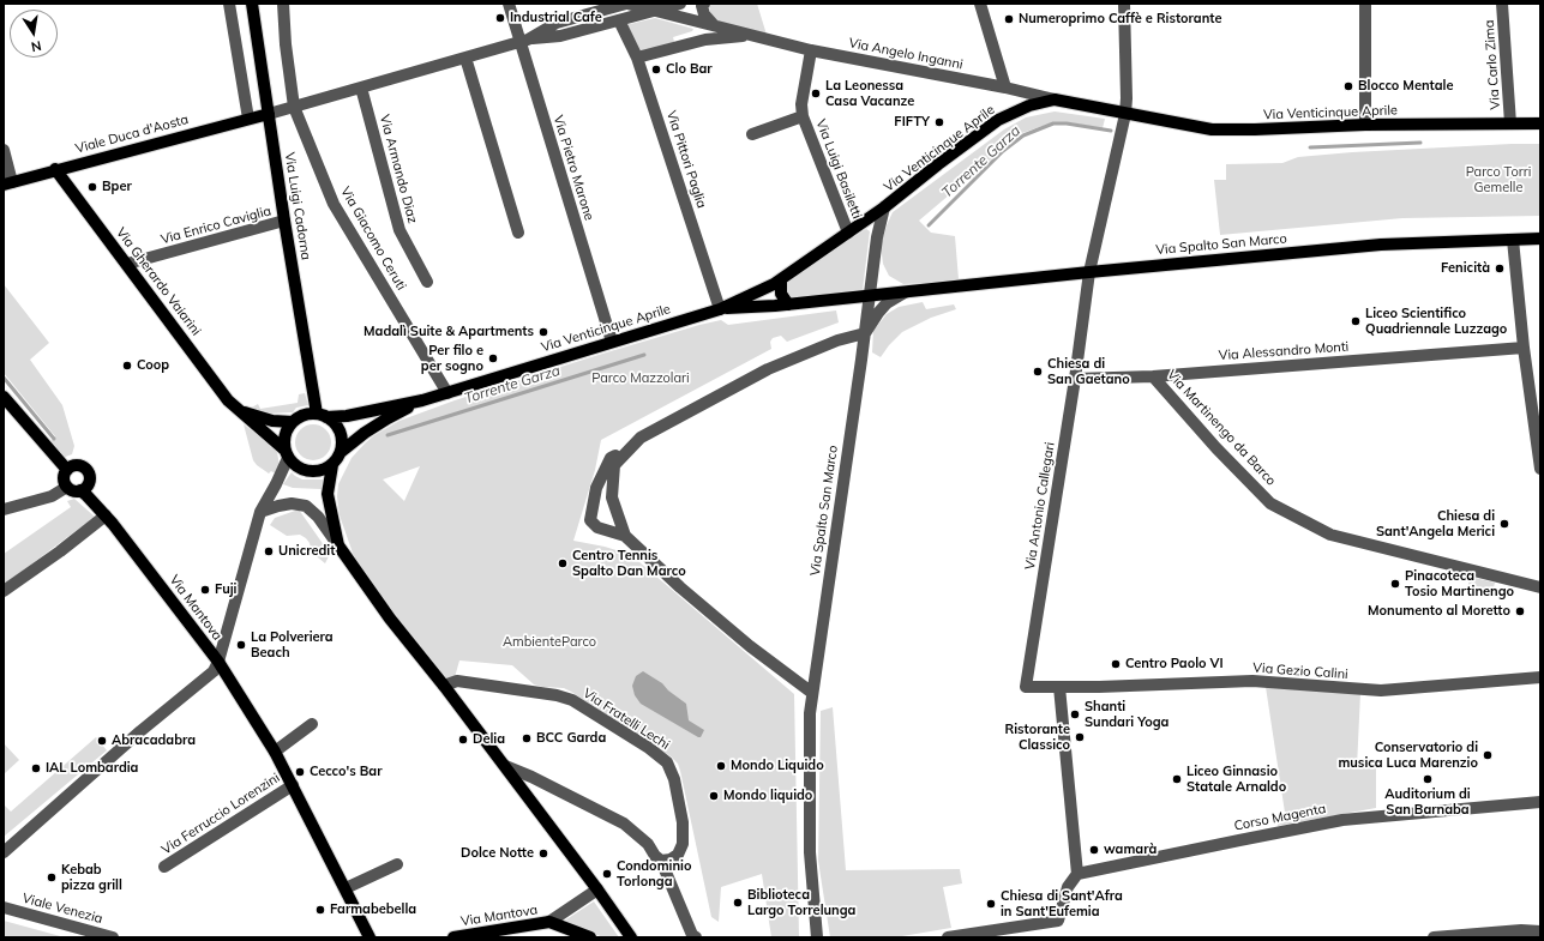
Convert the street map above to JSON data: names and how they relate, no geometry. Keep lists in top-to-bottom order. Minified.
{"streets":{"main road":["Via Venticinque Aprile","Viale Duca d'Aosta","Via Luigi Cadorna","Via Spalto San Marco","Via Gherardo Vaiarini","Via Mantova"],"street":["Via Angelo Inganni","Via Carlo Zima","Via Pittori Paglia","Via Pietro Marone","Via Armando Diaz","Via Luigi Basiletti","Via Enrico Caviglia","Via Giacomo Ceruti","Via Alessandro Monti","Via Martinengo da Barco","Via Antonio Callegari","Via Gezio Calini","Via Fratelli Lechi","Via Ferruccio Lorenzini","Corso Magenta","Viale Venezia"]},"crossings":[["Via Angelo Inganni","Via Venticinque Aprile"],["Via Angelo Inganni","Via Pittori Paglia"],["Via Angelo Inganni","Via Luigi Basiletti"],["Via Carlo Zima","Via Venticinque Aprile"],["Via Venticinque Aprile","Via Pittori Paglia"],["Via Venticinque Aprile","Via Pietro Marone"],["Via Venticinque Aprile","Via Luigi Basiletti"],["Via Venticinque Aprile","Via Luigi Cadorna"],["Via Venticinque Aprile","Via Giacomo Ceruti"],["Via Venticinque Aprile","Via Spalto San Marco"],["Via Venticinque Aprile","Via Gherardo Vaiarini"],["Via Venticinque Aprile","Via Antonio Callegari"],["Viale Duca d'Aosta","Via Luigi Cadorna"],["Viale Duca d'Aosta","Via Gherardo Vaiarini"],["Via Pittori Paglia","Via Spalto San Marco"],["Via Luigi Cadorna","Via Enrico Caviglia"],["Via Luigi Cadorna","Via Gherardo Vaiarini"],["Via Enrico Caviglia","Via Gherardo Vaiarini"],["Via Spalto San Marco","Via Antonio Callegari"],["Via Alessandro Monti","Via Martinengo da Barco"],["Via Alessandro Monti","Via Antonio Callegari"],["Via Antonio Callegari","Via Gezio Calini"],["Via Mantova","Via Ferruccio Lorenzini"]],"water":["Torrente Garza"],"parks":["Parco Torri Gemelle","Parco Mazzolari","AmbienteParco"],"places":["Industrial Cafe","Numeroprimo Caffè e Ristorante","Clo Bar","Blocco Mentale","La Leonessa Casa Vacanze","FIFTY","Bper","Fenicità","Liceo Scientifico Quadriennale Luzzago","Madalì Suite & Apartments","Per filo e per sogno","Coop","Chiesa di San Gaetano","Chiesa di Sant'Angela Merici","Unicredit","Centro Tennis Spalto Dan Marco","Pinacoteca Tosio Martinengo","Fuji","Monumento al Moretto","La Polveriera Beach","Centro Paolo VI","Shanti Sundari Yoga","Ristorante Classico","BCC Garda","Delia","Abracadabra","Conservatorio di musica Luca Marenzio","Mondo Liquido","IAL Lombardia","Cecco's Bar","Liceo Ginnasio Statale Arnaldo","Auditorium di San Barnaba","Mondo liquido","wamarà","Dolce Notte","Condominio Torlonga","Kebab pizza grill","Biblioteca Largo Torrelunga","Chiesa di Sant'Afra in Sant'Eufemia","Farmabebella"],"north":"bottom"}
